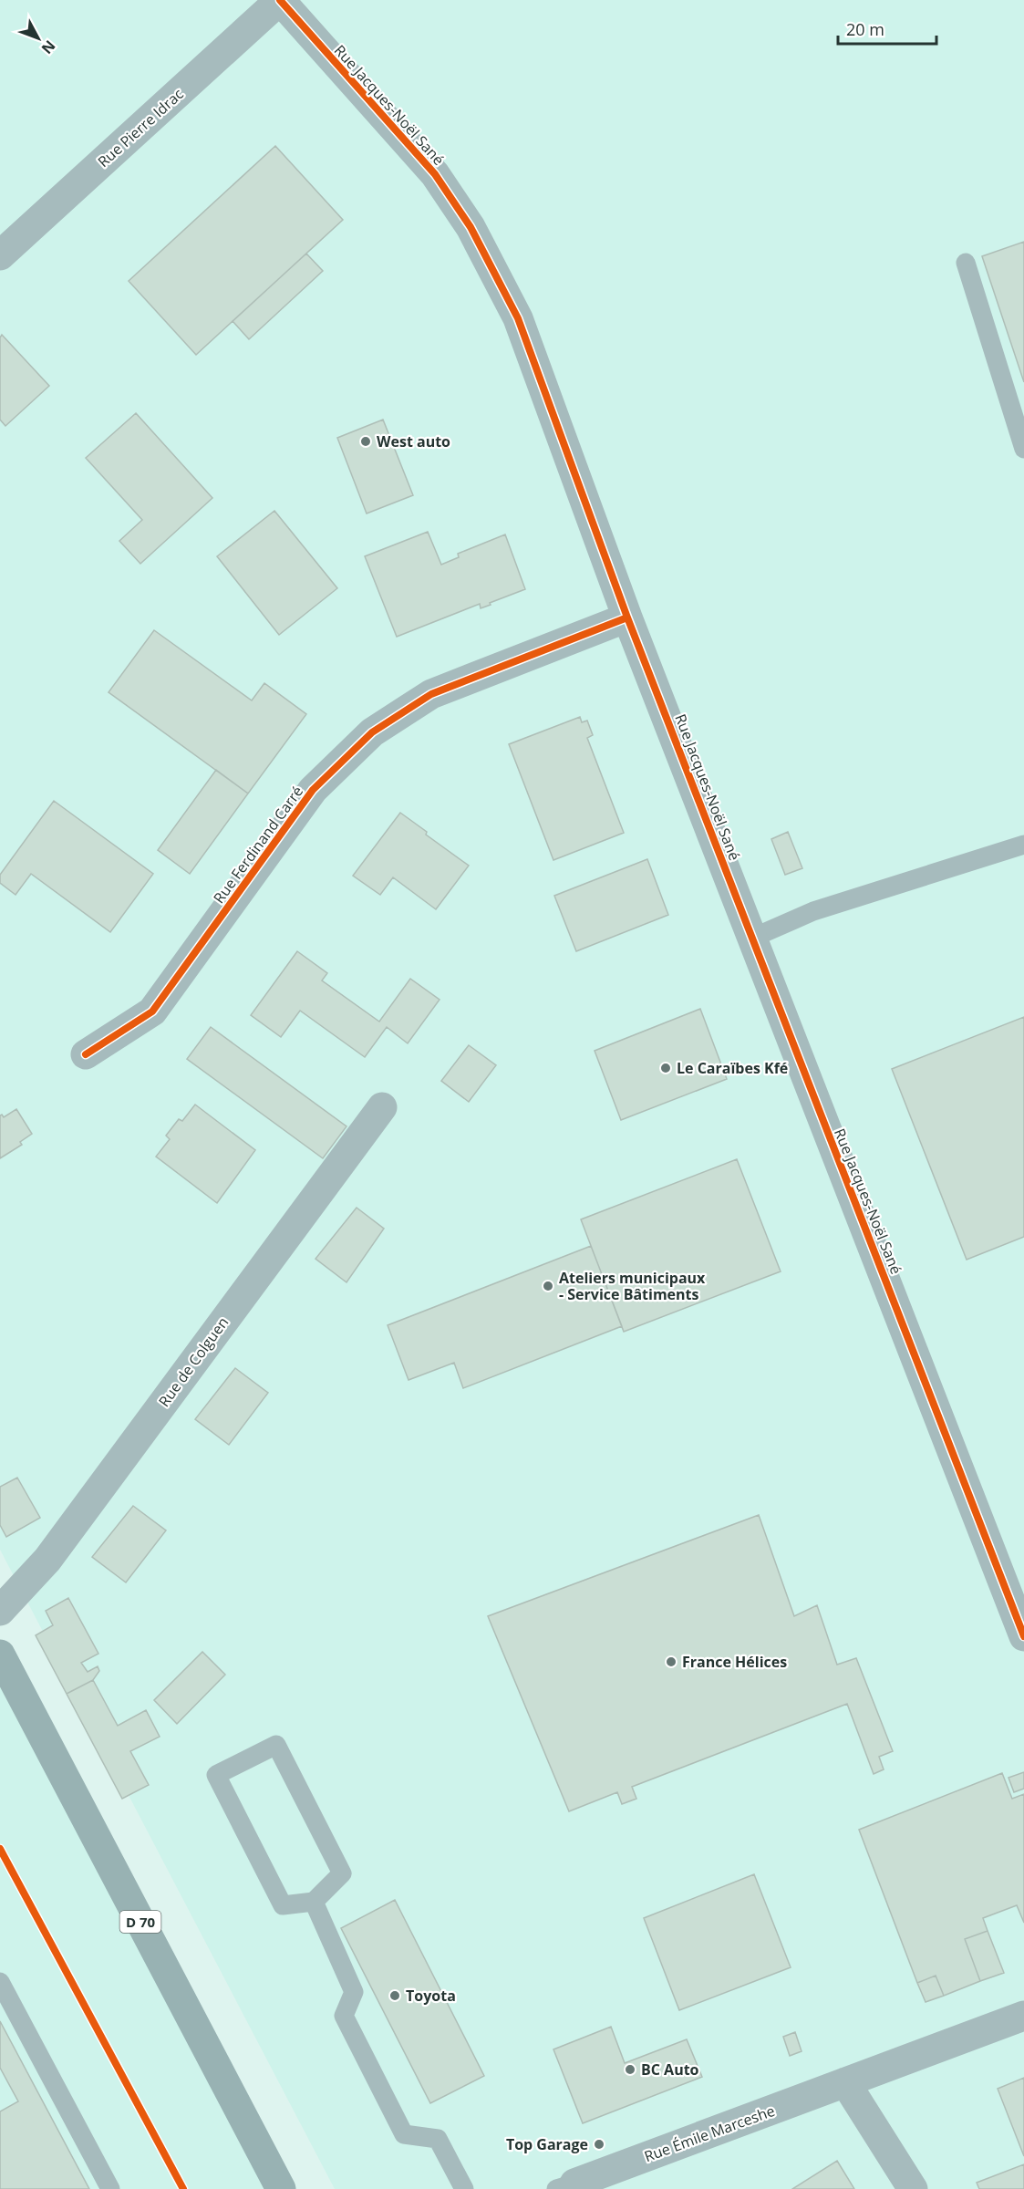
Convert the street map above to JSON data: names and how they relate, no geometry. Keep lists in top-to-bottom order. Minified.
{"streets":{"main road":["D 70"],"street":["Rue Jacques-Noël Sané","Rue Pierre Idrac","Rue Ferdinand Carré","Rue de Colguen","Rue Émile Marceshe"]},"crossings":[["Rue Jacques-Noël Sané","Rue Pierre Idrac"],["Rue Jacques-Noël Sané","Rue Ferdinand Carré"]],"places":["West auto","Le Caraïbes Kfé","Ateliers municipaux - Service Bâtiments","France Hélices","Toyota","BC Auto","Top Garage"],"scale_bar":"20 m","north":"bottom right"}
